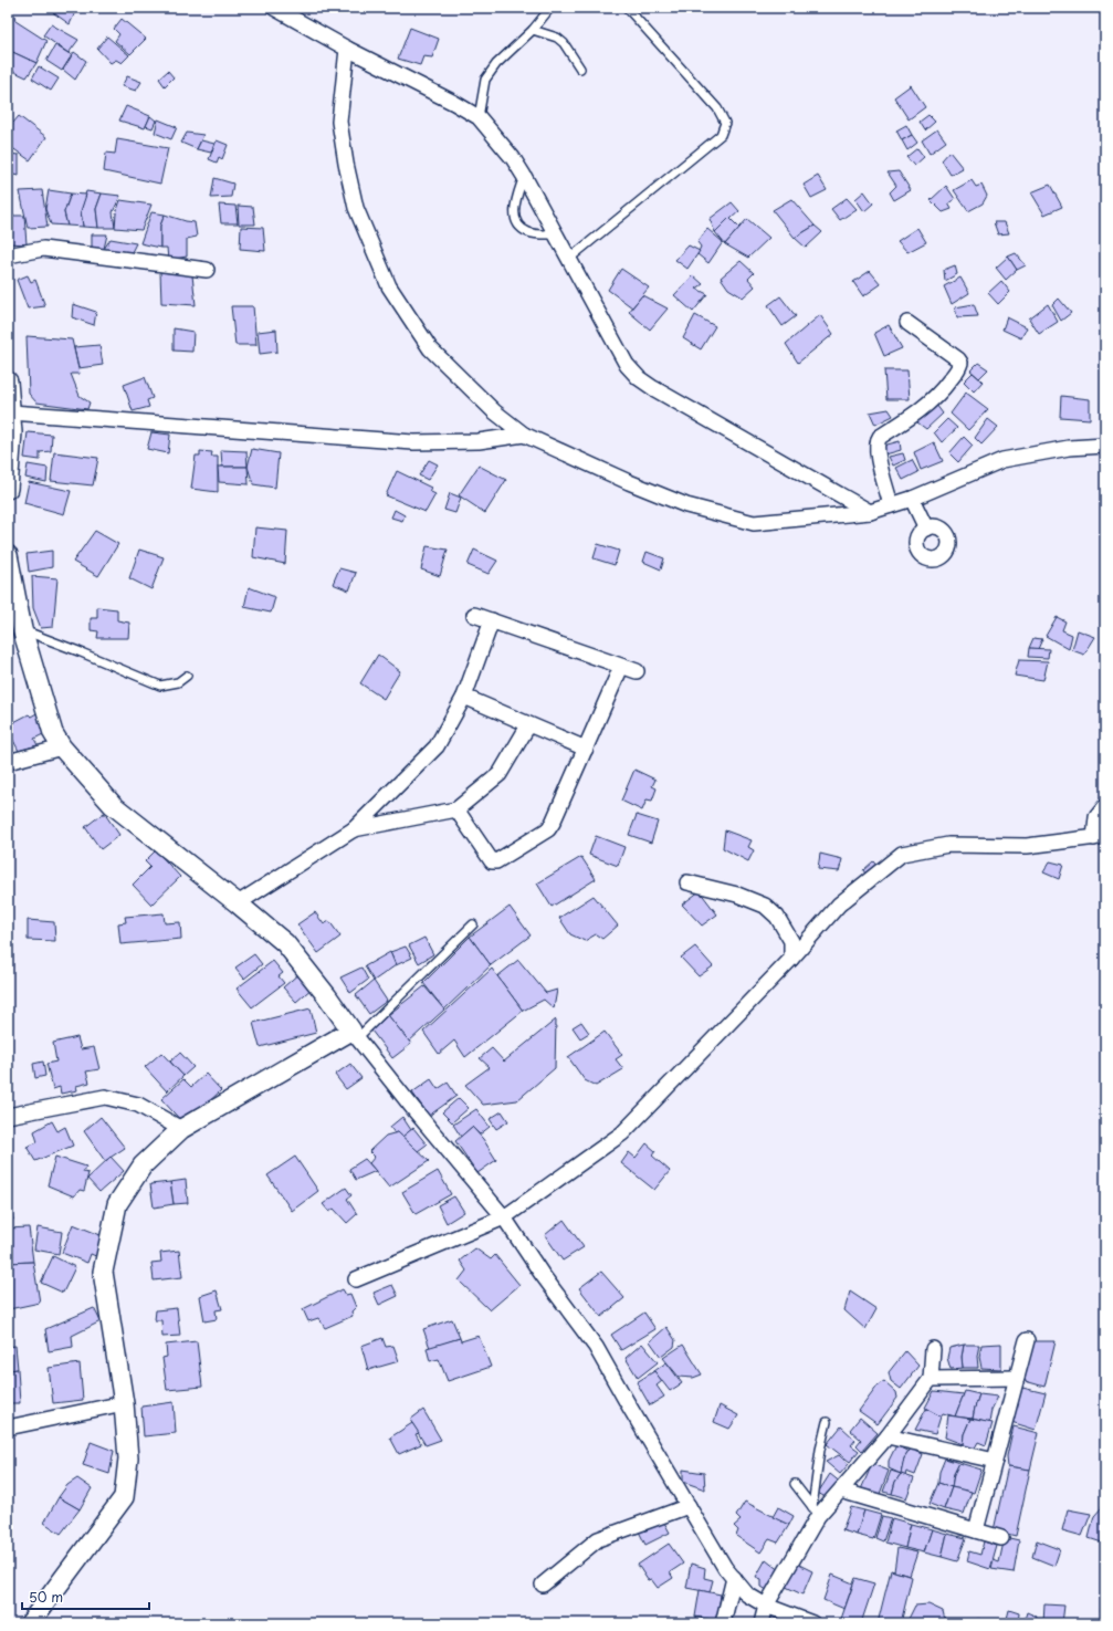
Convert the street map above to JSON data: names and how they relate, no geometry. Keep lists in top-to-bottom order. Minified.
{"scale_bar":"50 m"}
